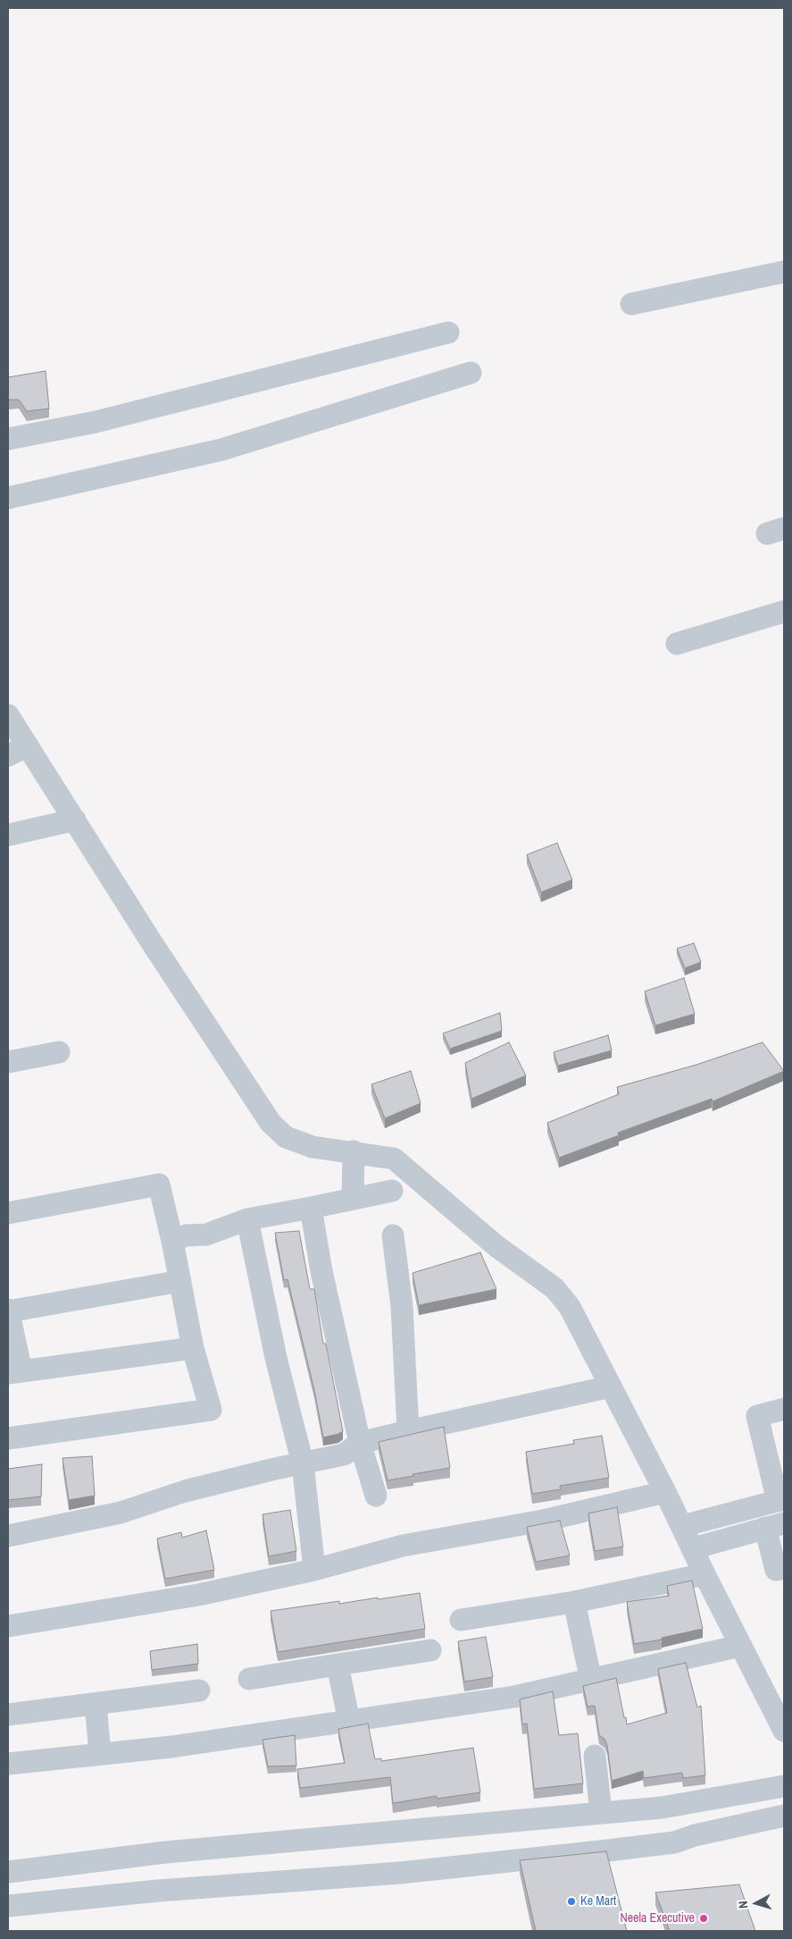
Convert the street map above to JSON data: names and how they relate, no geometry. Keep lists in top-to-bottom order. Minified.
{"places":["Ke Mart","Neela Executive"],"north":"left"}
